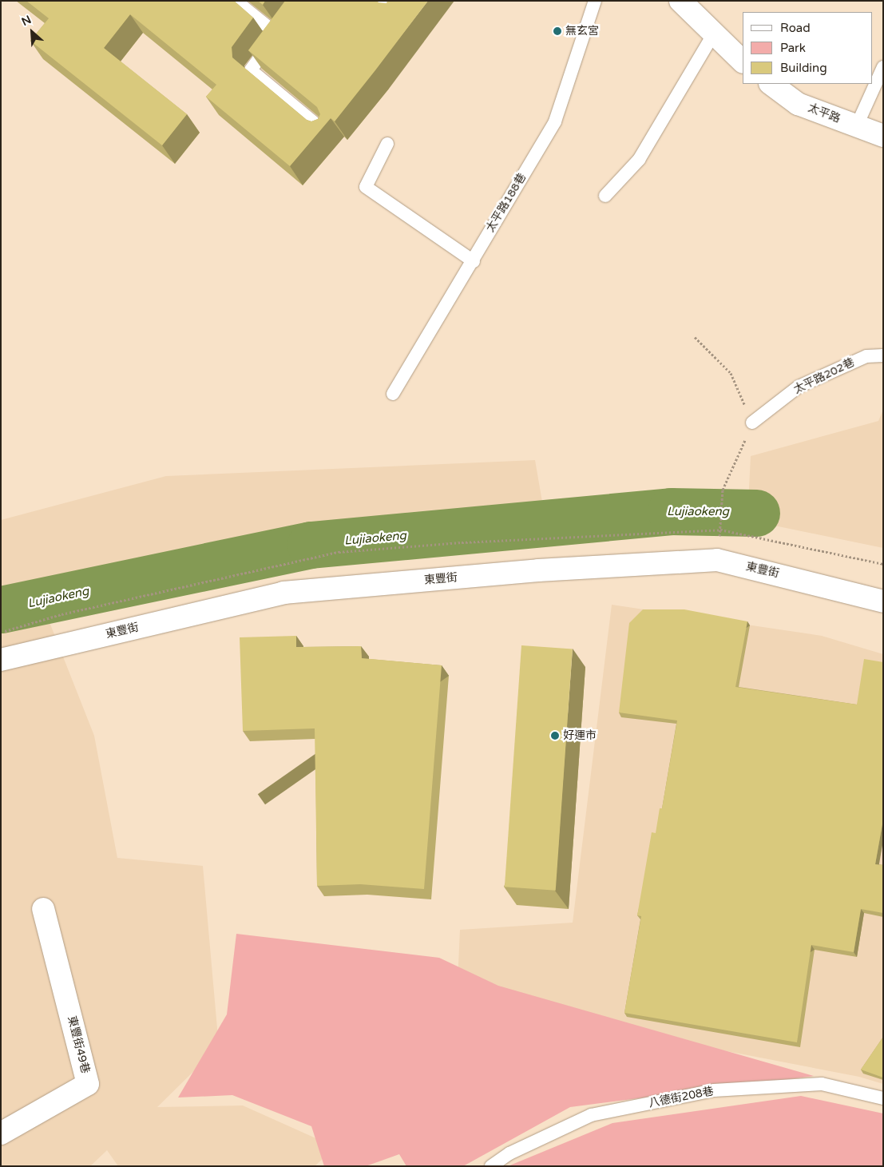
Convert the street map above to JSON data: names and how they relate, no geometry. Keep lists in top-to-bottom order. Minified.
{"streets":{"street":["太平路","東豐街","東豐街49巷"],"lane":["太平路188巷","太平路202巷","八德街208巷"]},"water":["Lujiaokeng"],"places":["無玄宮","好運市"],"legend":["Road","Park","Building"],"north":"top left"}
